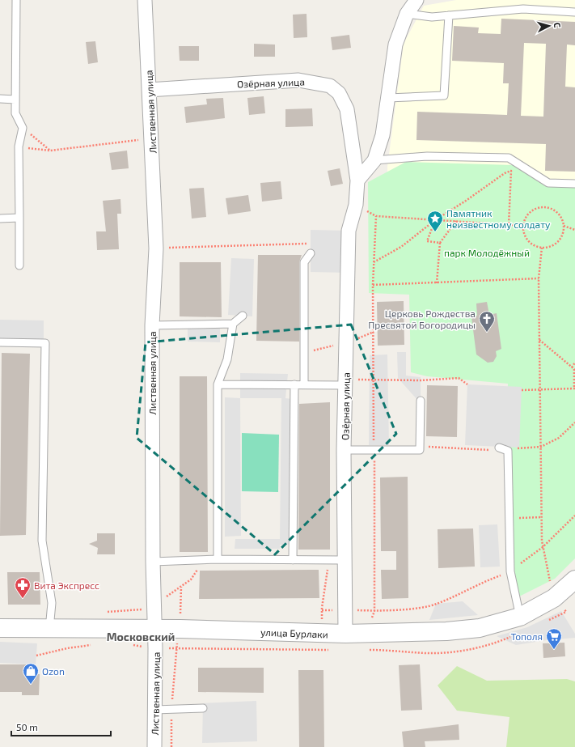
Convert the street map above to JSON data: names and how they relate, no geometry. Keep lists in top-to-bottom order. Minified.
{"streets":{"street":["Озёрная улица","Лиственная улица","улица Бурлаки"]},"crossings":[["Озёрная улица","Лиственная улица"],["Озёрная улица","улица Бурлаки"],["Лиственная улица","улица Бурлаки"]],"districts":["Московский"],"parks":["парк Молодёжный"],"places":{"place":["Памятник неизвестному солдату"],"church":["Церковь Рождества Пресвятой Богородицы"],"pharmacy":["Вита Экспресс"],"supermarket":["Тополя"],"shop":["Ozon"]},"scale_bar":"50 m","north":"right"}
